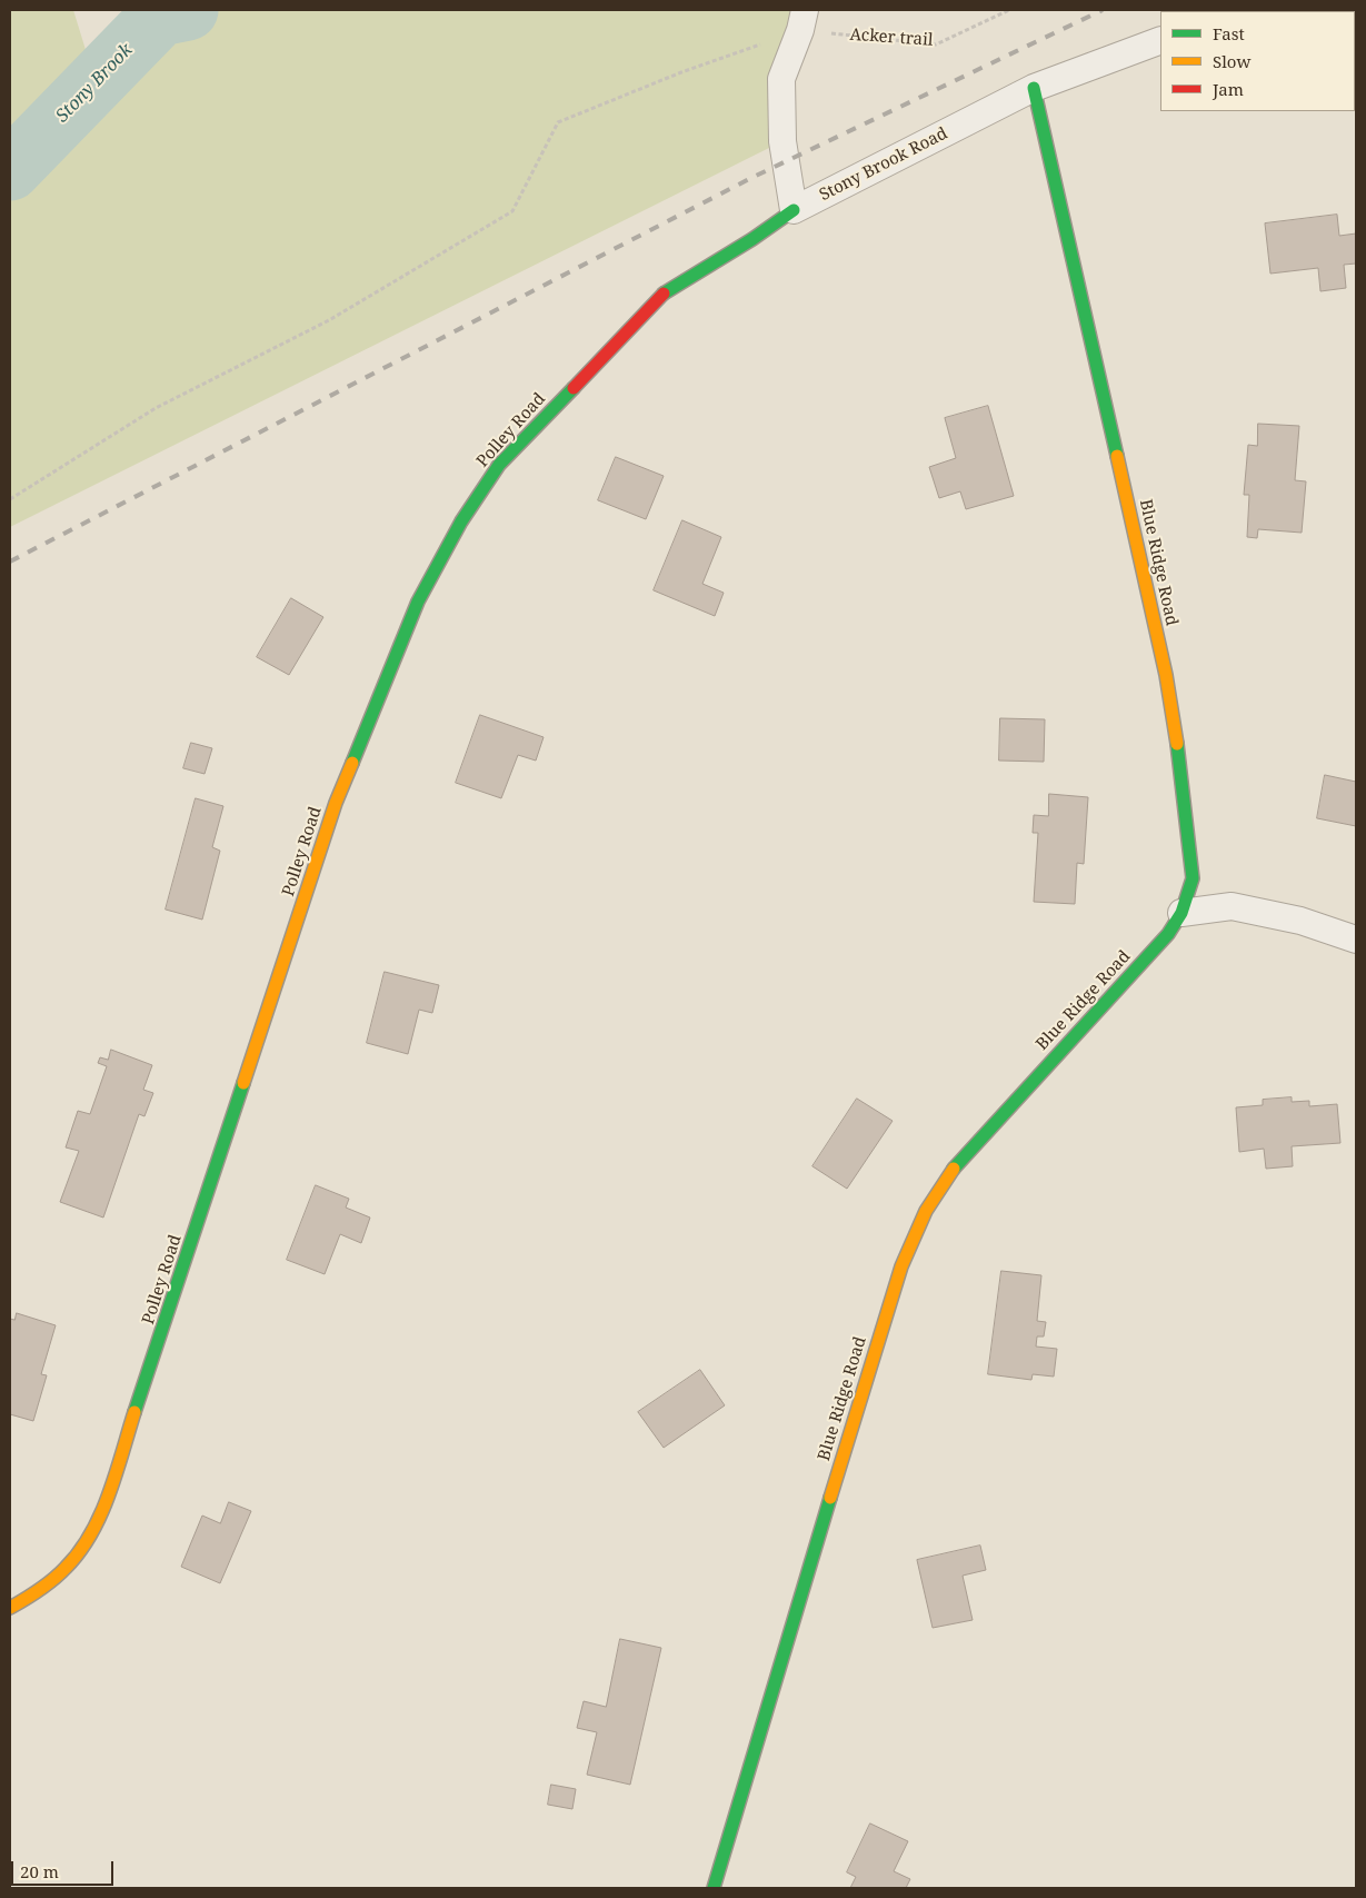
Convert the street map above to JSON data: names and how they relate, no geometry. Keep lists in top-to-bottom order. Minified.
{"streets":{"street":["Stony Brook Road","Polley Road","Blue Ridge Road"],"path":["Acker trail"]},"crossings":[["Stony Brook Road","Polley Road"],["Stony Brook Road","Blue Ridge Road"]],"water":["Stony Brook"],"legend":["Fast","Slow","Jam"],"scale_bar":"20 m"}
